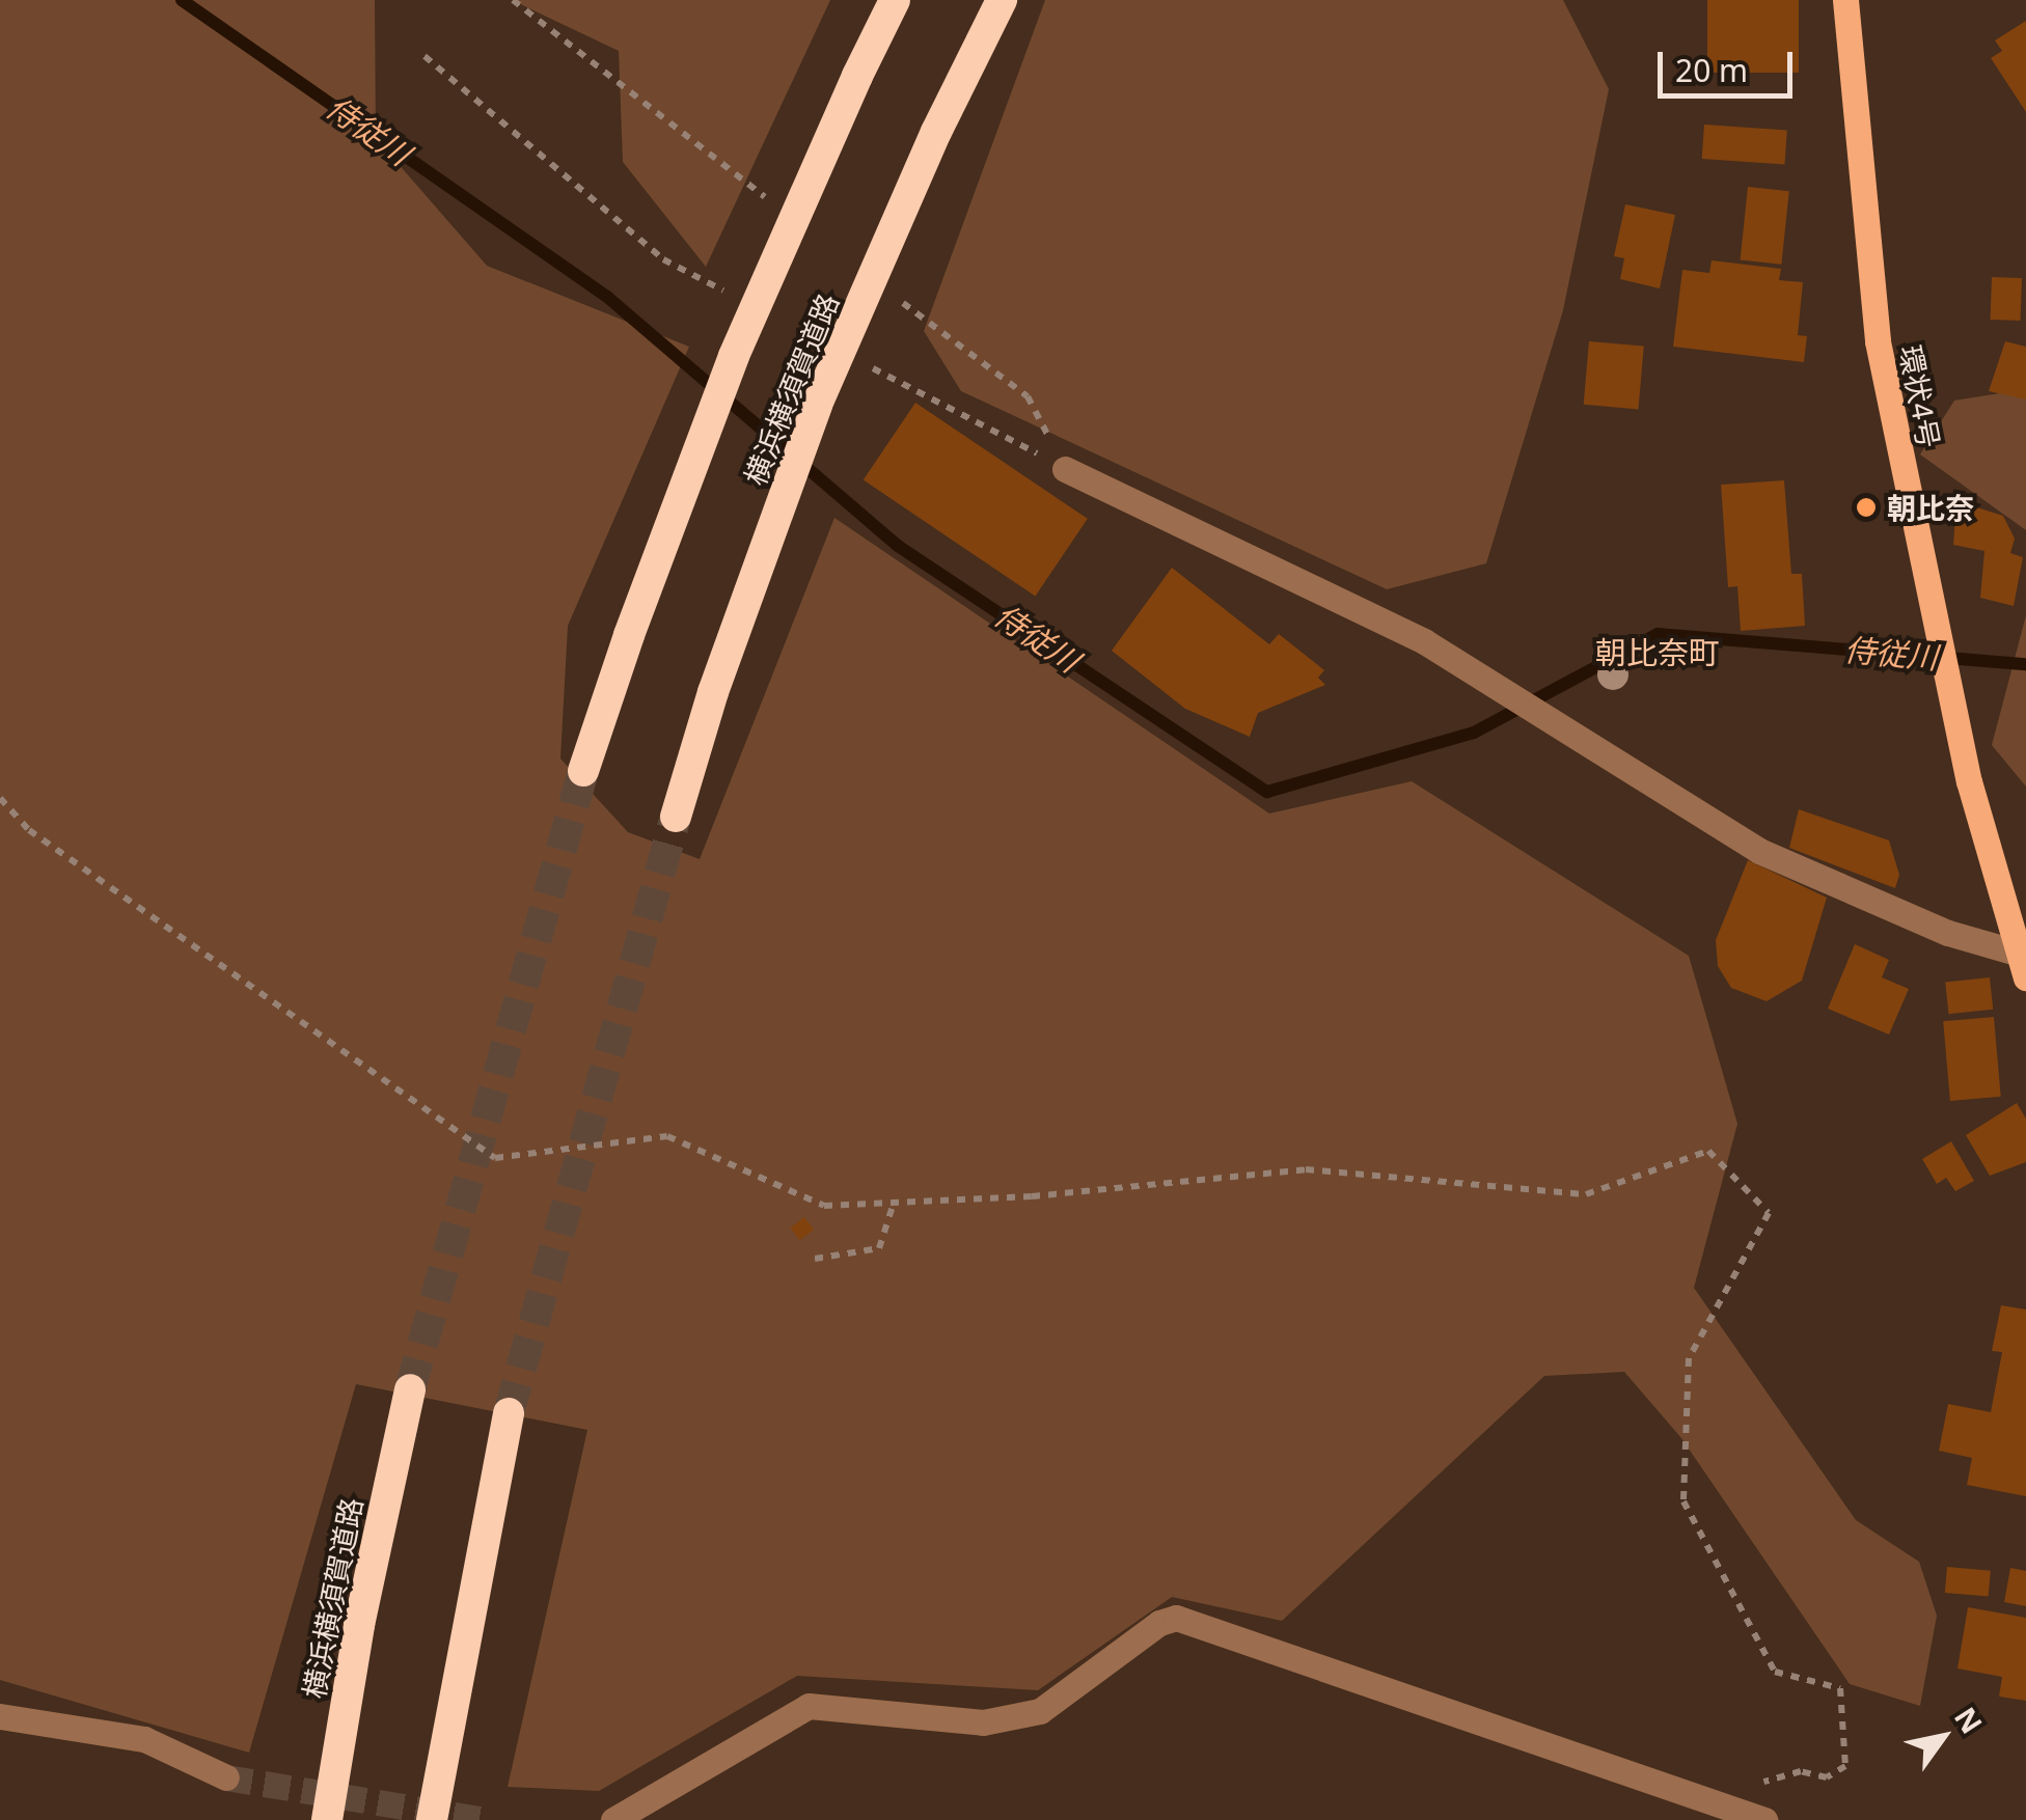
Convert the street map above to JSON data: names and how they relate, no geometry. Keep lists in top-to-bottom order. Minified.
{"streets":{"highway":["横浜横須賀道路"],"main road":["環状4号"]},"districts":["朝比奈町"],"water":["侍従川"],"places":["朝比奈"],"scale_bar":"20 m","north":"top right"}
